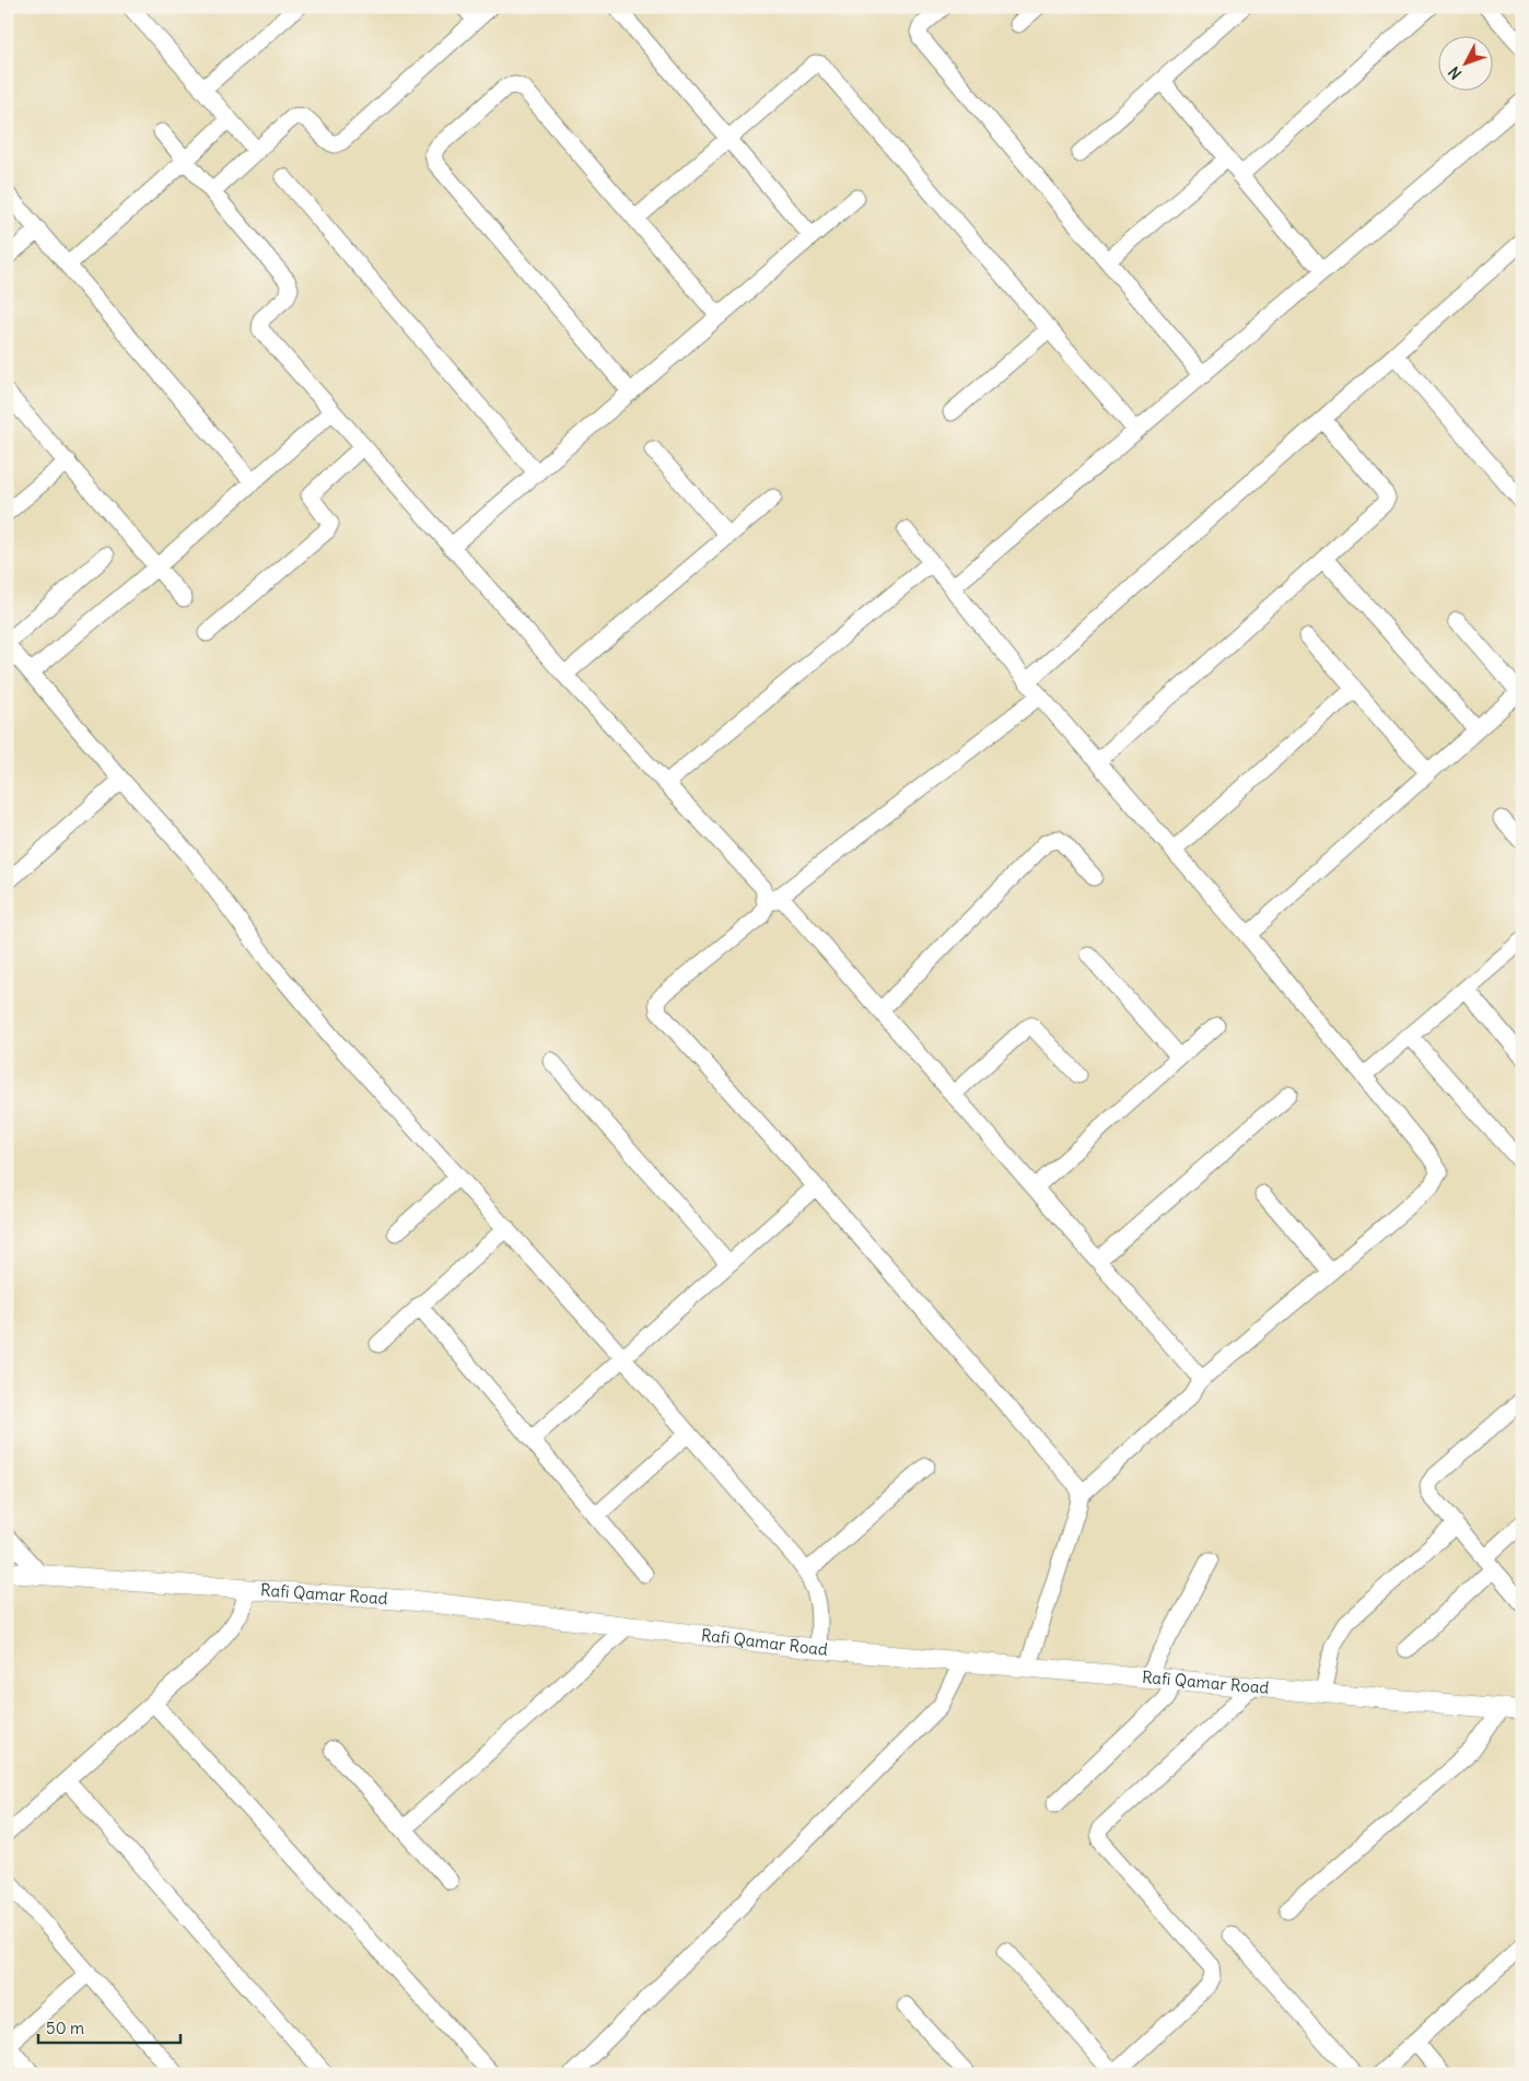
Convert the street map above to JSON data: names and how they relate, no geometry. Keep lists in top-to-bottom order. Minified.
{"streets":{"street":["Rafi Qamar Road"]},"scale_bar":"50 m","north":"bottom left"}
